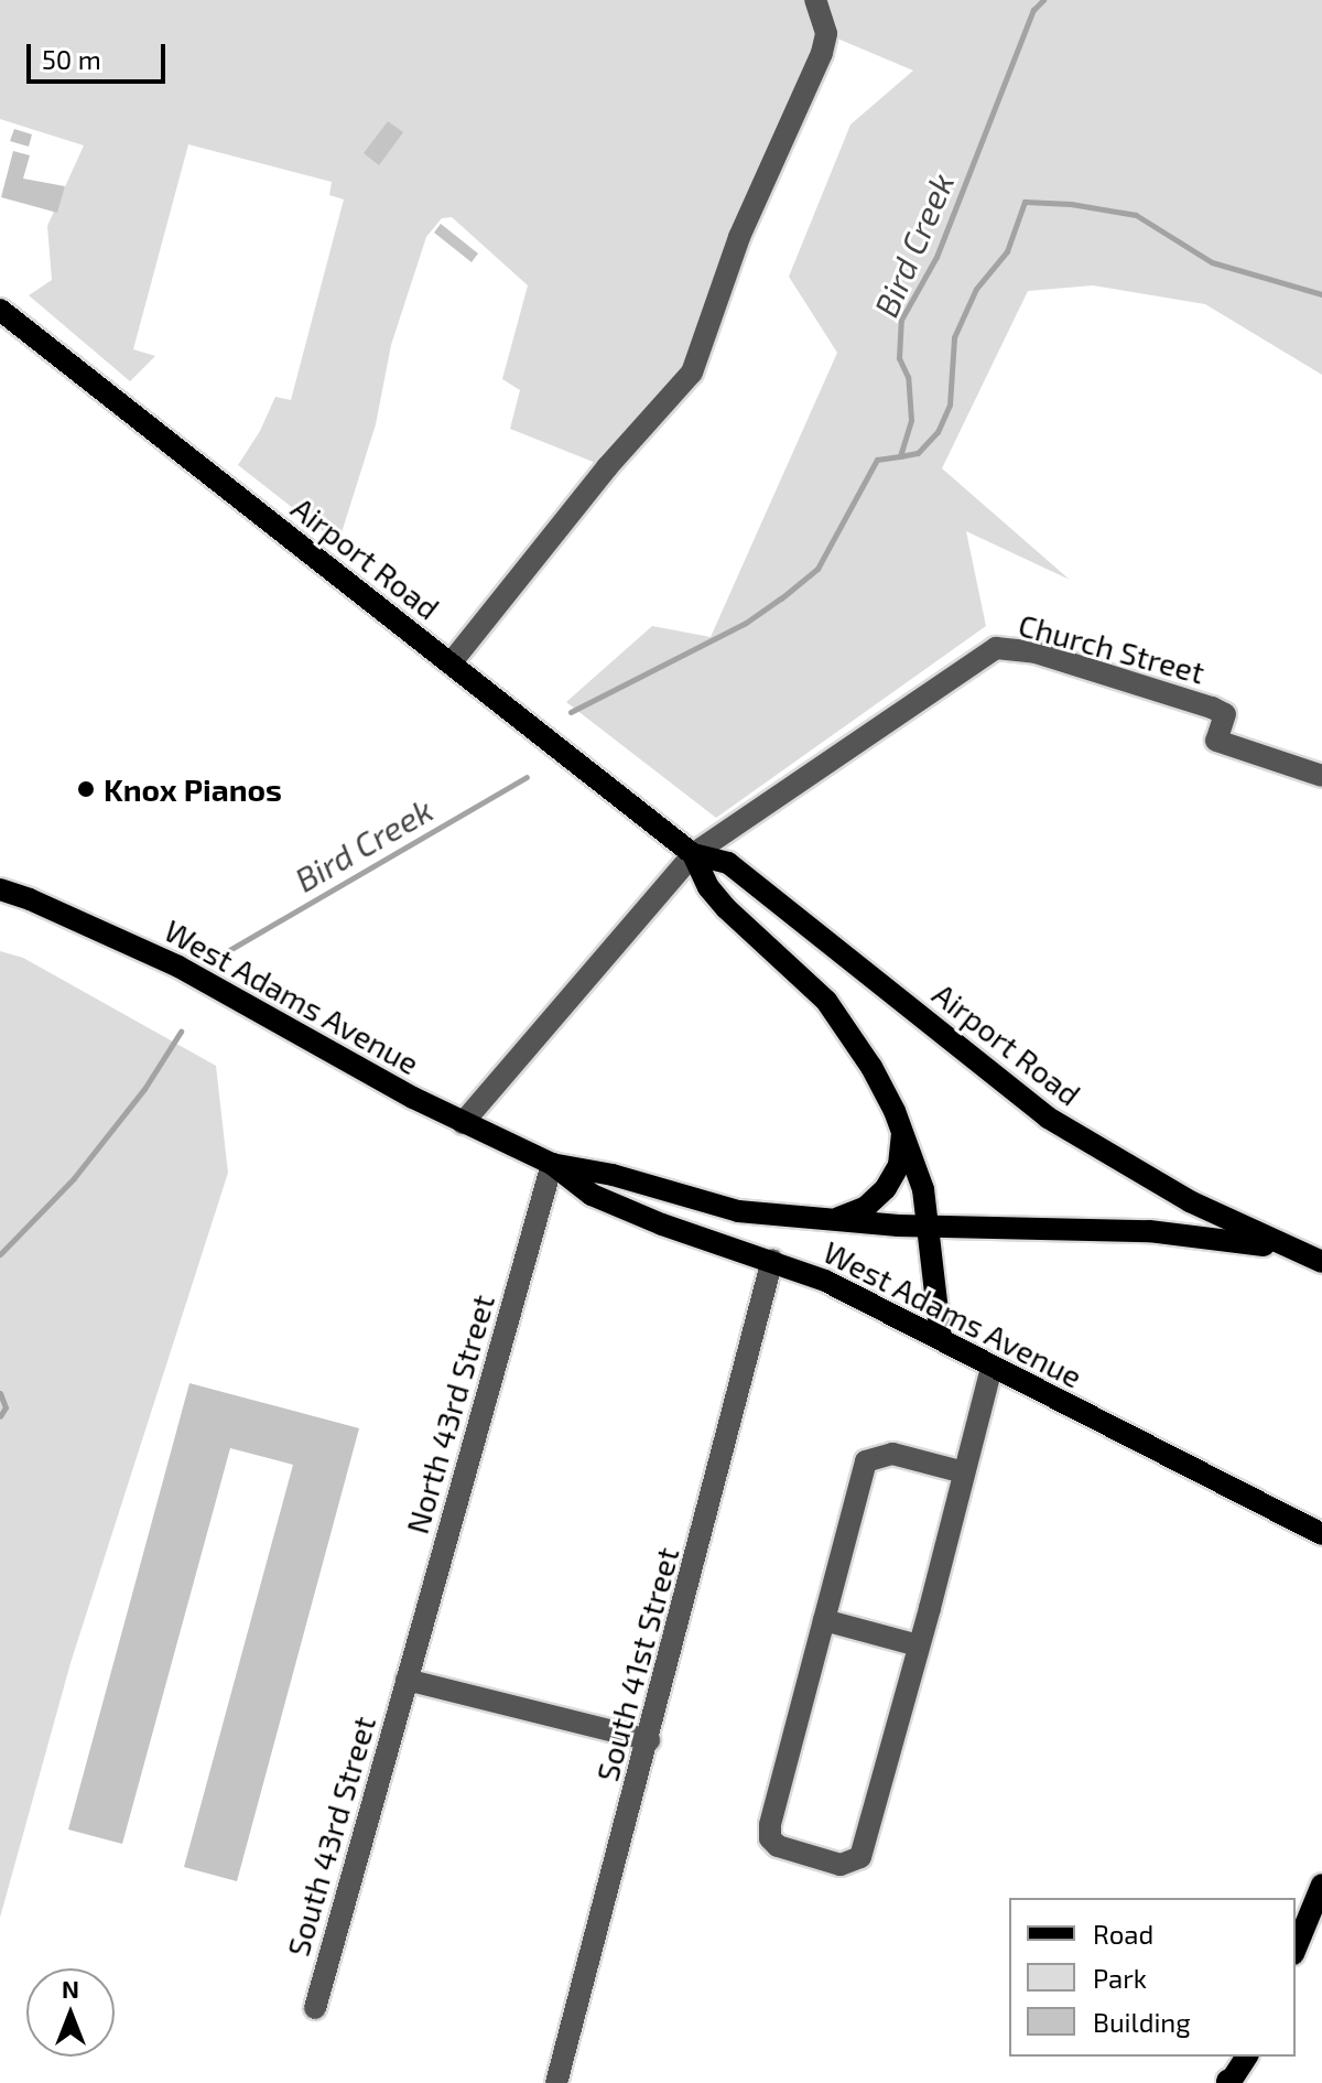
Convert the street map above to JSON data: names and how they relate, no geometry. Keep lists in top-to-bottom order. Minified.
{"streets":{"main road":["Airport Road","West Adams Avenue"],"street":["Church Street","North 43rd Street","South 41st Street","South 43rd Street"]},"crossings":[["Airport Road","Church Street"],["Airport Road","West Adams Avenue"],["West Adams Avenue","North 43rd Street"],["West Adams Avenue","South 41st Street"],["North 43rd Street","South 43rd Street"]],"water":["Bird Creek"],"places":["Knox Pianos"],"legend":["Road","Park","Building"],"scale_bar":"50 m","north":"top"}
